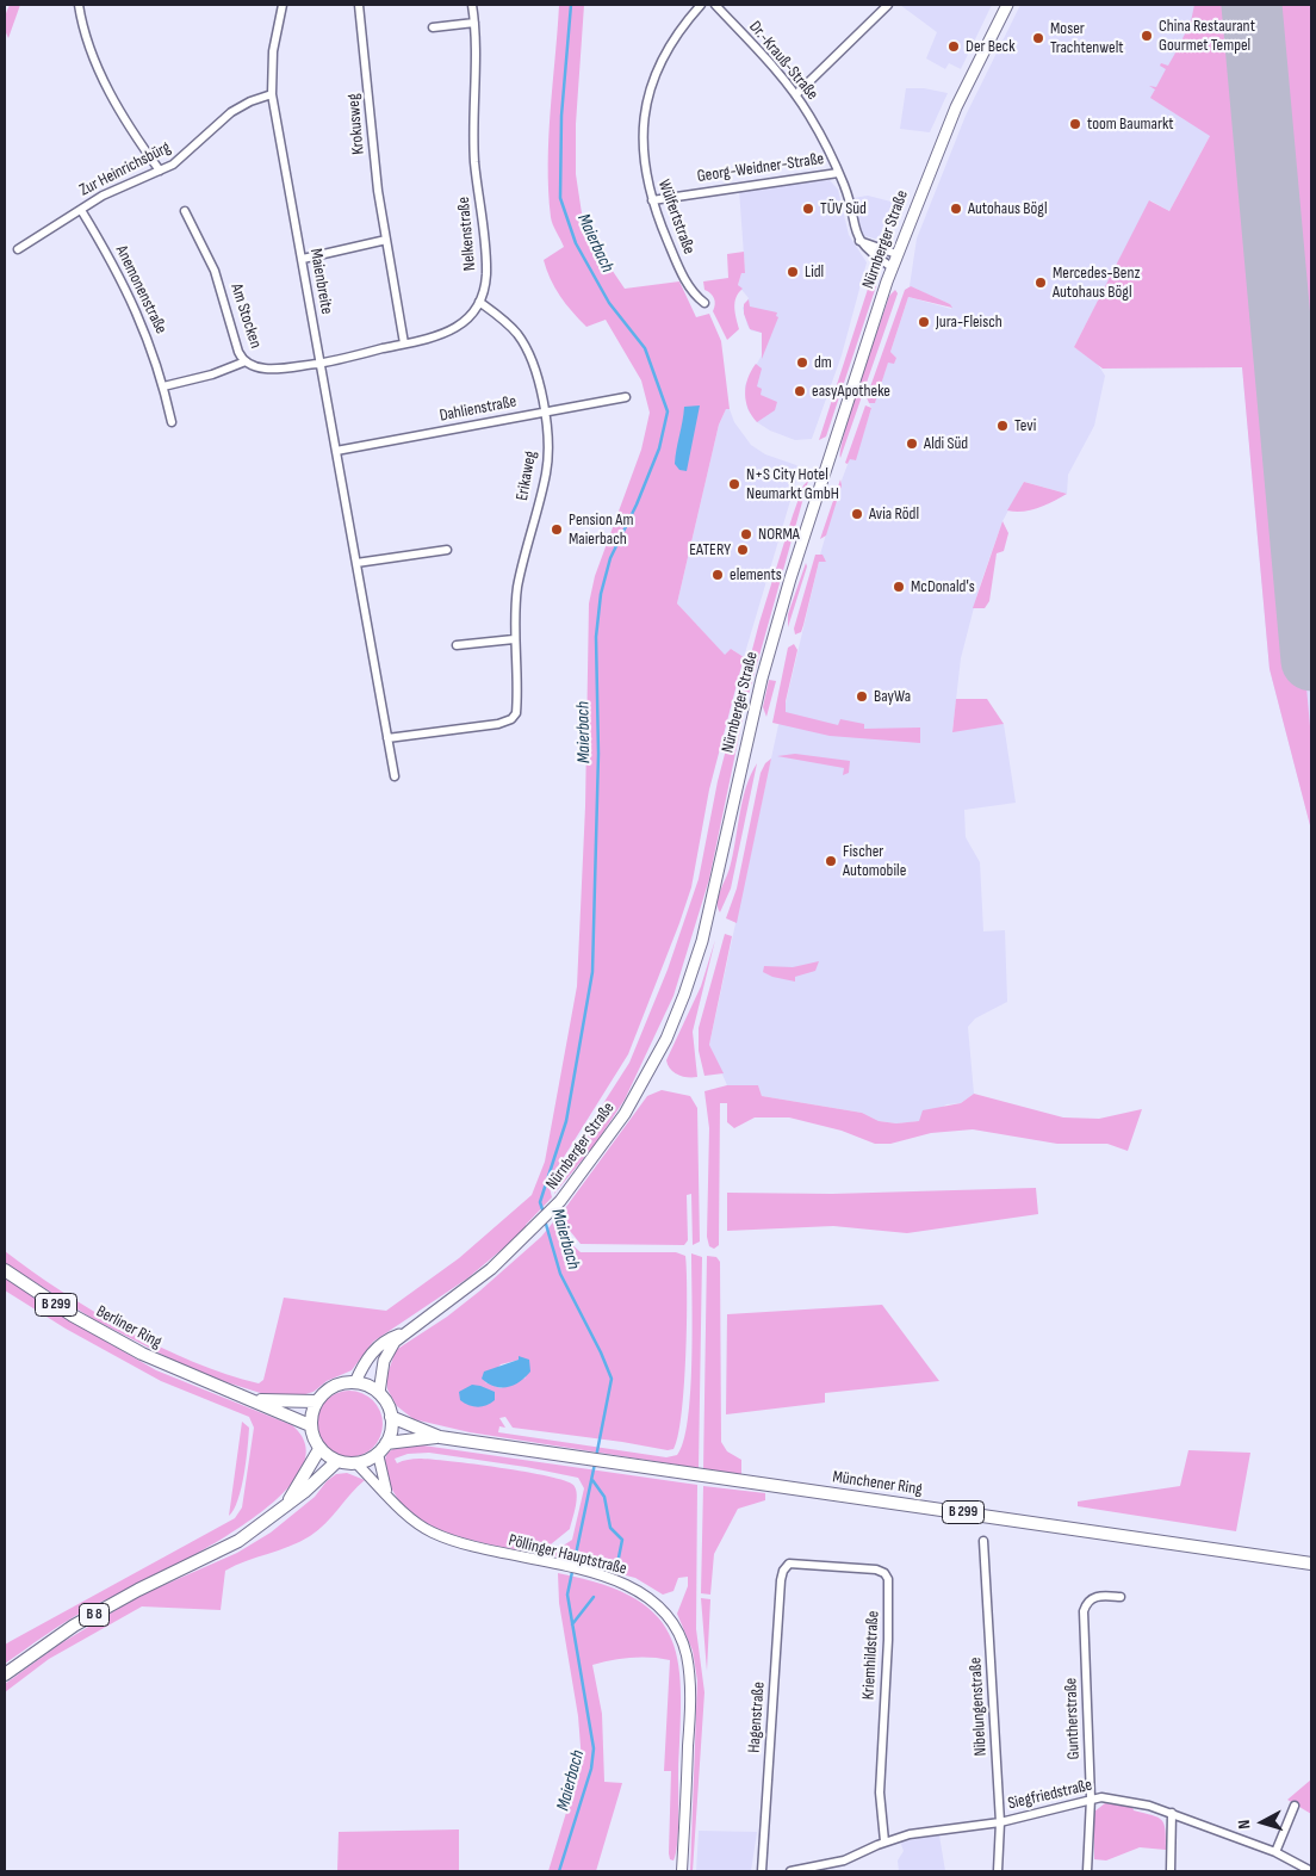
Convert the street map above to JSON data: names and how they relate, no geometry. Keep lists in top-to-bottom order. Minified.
{"streets":{"main road":["Nürnberger Straße","B 299","Berliner Ring","Münchener Ring","B 8"],"street":["Dr.-Krauß-Straße","Krokusweg","Georg-Weidner-Straße","Zur Heinrichsbürg","Wülfertstraße","Nelkenstraße","Maienbreite","Anemonenstraße","Am Stocken","Dahlienstraße","Erikaweg","Pöllinger Hauptstraße","Kriemhildstraße","Nibelungenstraße","Hagenstraße","Guntherstraße","Siegfriedstraße"]},"crossings":[["Dr.-Krauß-Straße","Georg-Weidner-Straße"],["Georg-Weidner-Straße","Wülfertstraße"],["Zur Heinrichsbürg","Maienbreite"],["Zur Heinrichsbürg","Anemonenstraße"],["Nelkenstraße","Erikaweg"],["Nürnberger Straße","B 299"],["Nürnberger Straße","Berliner Ring"],["Nürnberger Straße","Pöllinger Hauptstraße"],["Nürnberger Straße","B 8"],["Maienbreite","Am Stocken"],["Maienbreite","Dahlienstraße"],["Maienbreite","Erikaweg"],["Dahlienstraße","Erikaweg"],["B 299","Berliner Ring"],["B 299","Münchener Ring"],["B 299","Pöllinger Hauptstraße"],["B 299","B 8"],["Berliner Ring","Pöllinger Hauptstraße"],["Berliner Ring","B 8"],["Pöllinger Hauptstraße","B 8"],["Kriemhildstraße","Hagenstraße"],["Kriemhildstraße","Siegfriedstraße"],["Nibelungenstraße","Siegfriedstraße"],["Guntherstraße","Siegfriedstraße"]],"water":["Maierbach"],"places":["China Restaurant Gourmet Tempel","Moser Trachtenwelt","Der Beck","toom Baumarkt","TÜV Süd","Autohaus Bögl","Lidl","Mercedes-Benz Autohaus Bögl","Jura-Fleisch","dm","easyApotheke","Tevi","Aldi Süd","N+S City Hotel Neumarkt GmbH","Avia Rödl","Pension Am Maierbach","NORMA","EATERY","elements","McDonald's","BayWa","Fischer Automobile"],"north":"left"}
